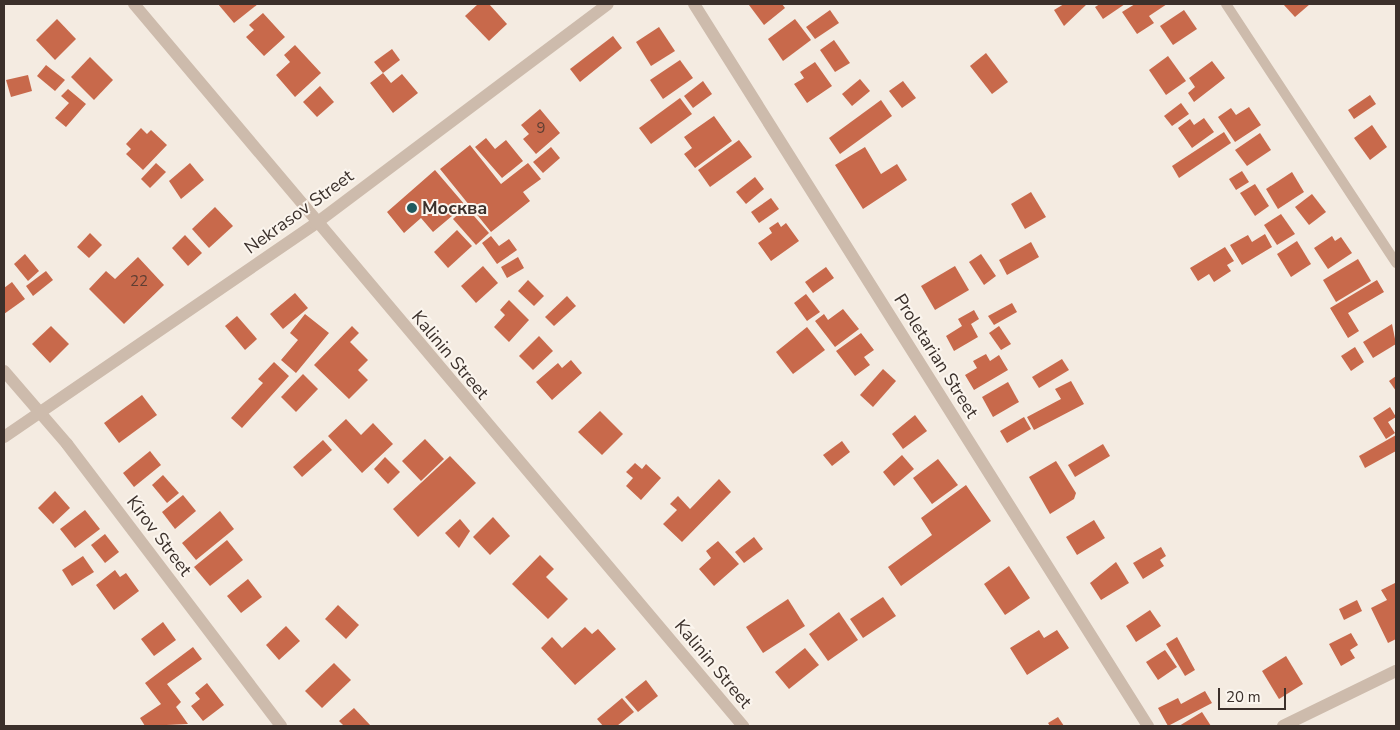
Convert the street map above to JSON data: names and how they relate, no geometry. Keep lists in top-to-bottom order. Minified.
{"streets":{"street":["Nekrasov Street","Kalinin Street","Proletarian Street","Kirov Street"]},"crossings":[["Nekrasov Street","Kalinin Street"],["Nekrasov Street","Kirov Street"]],"places":["Москва"],"house_numbers":["9","22"],"scale_bar":"20 m"}
